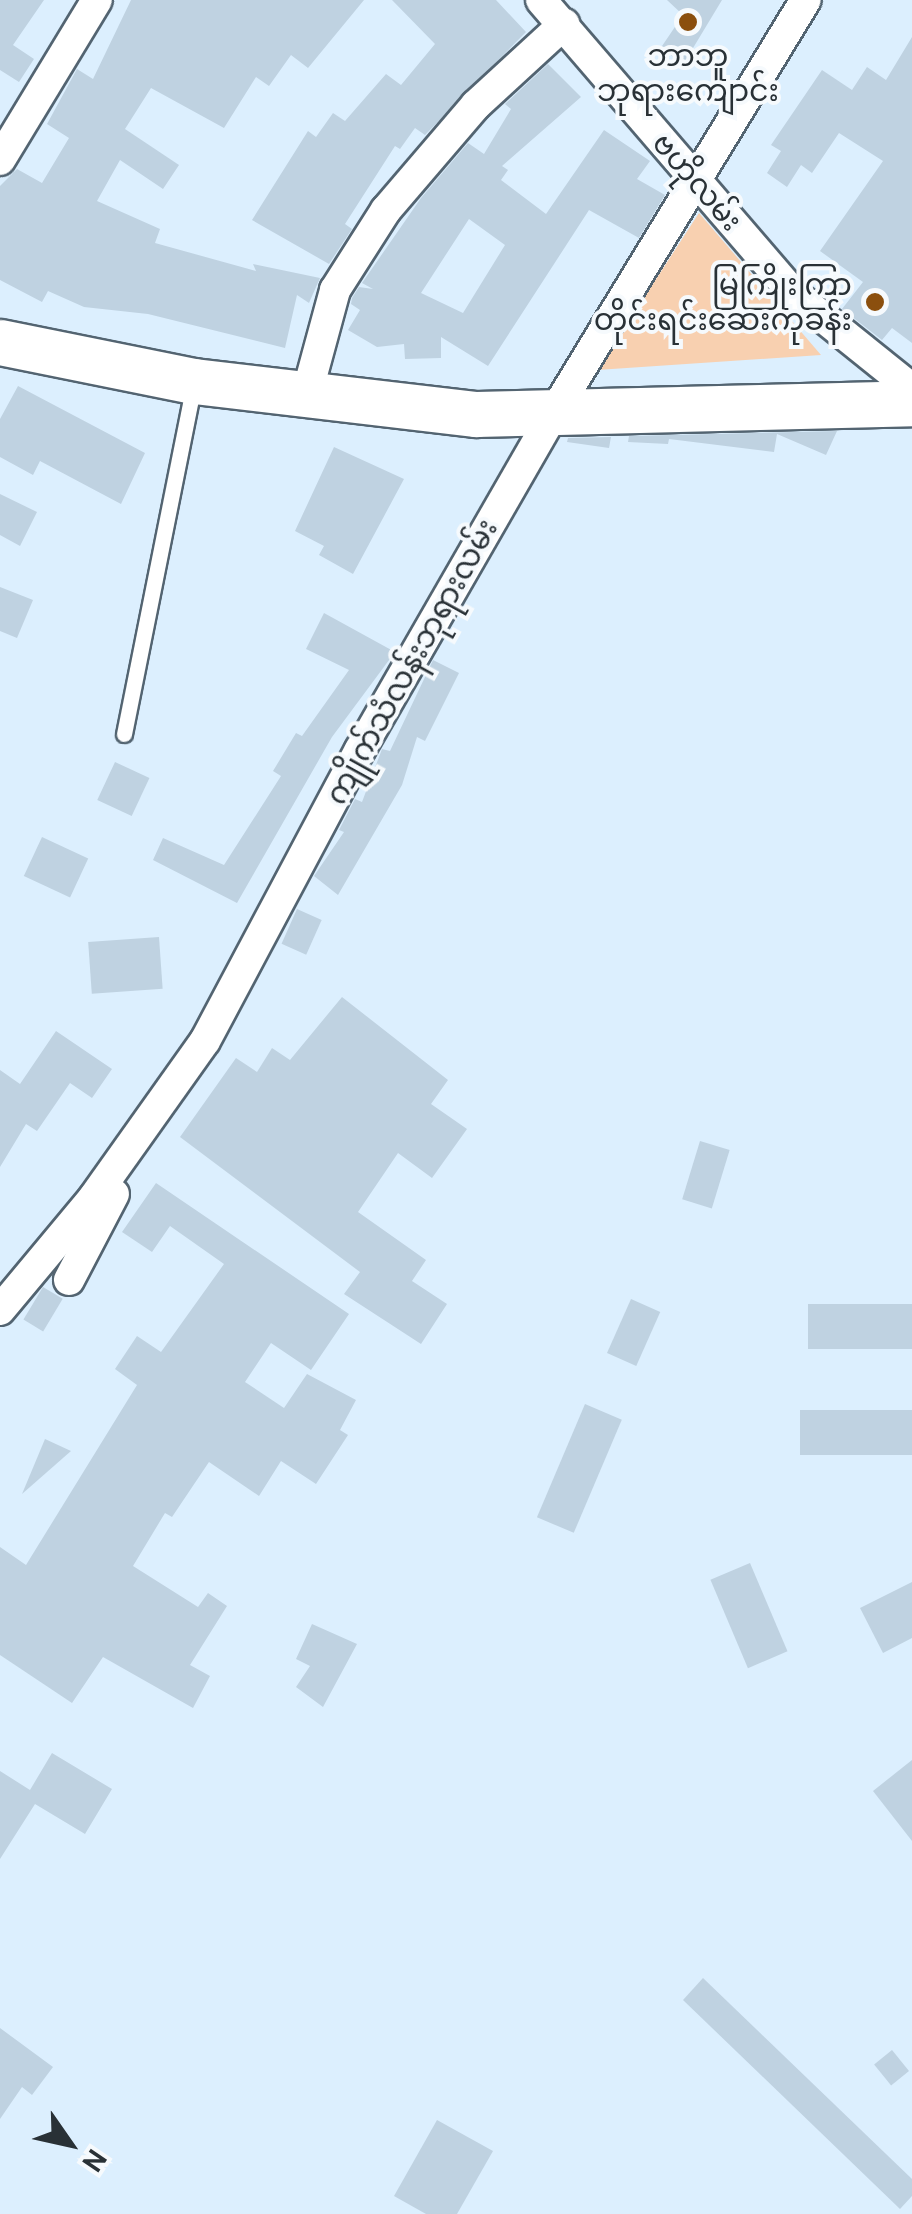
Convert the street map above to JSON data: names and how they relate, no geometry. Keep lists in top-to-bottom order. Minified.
{"streets":{"street":["ဗဟိုလမ်း","ကျိုက်သံလန်းဘုရားလမ်း"]},"crossings":[["ဗဟိုလမ်း","ကျိုက်သံလန်းဘုရားလမ်း"]],"places":["ဘာဘူ ဘုရားကျောင်း","မြကြိုးကြာ တိုင်းရင်းဆေးကုခန်း"],"north":"bottom right"}
